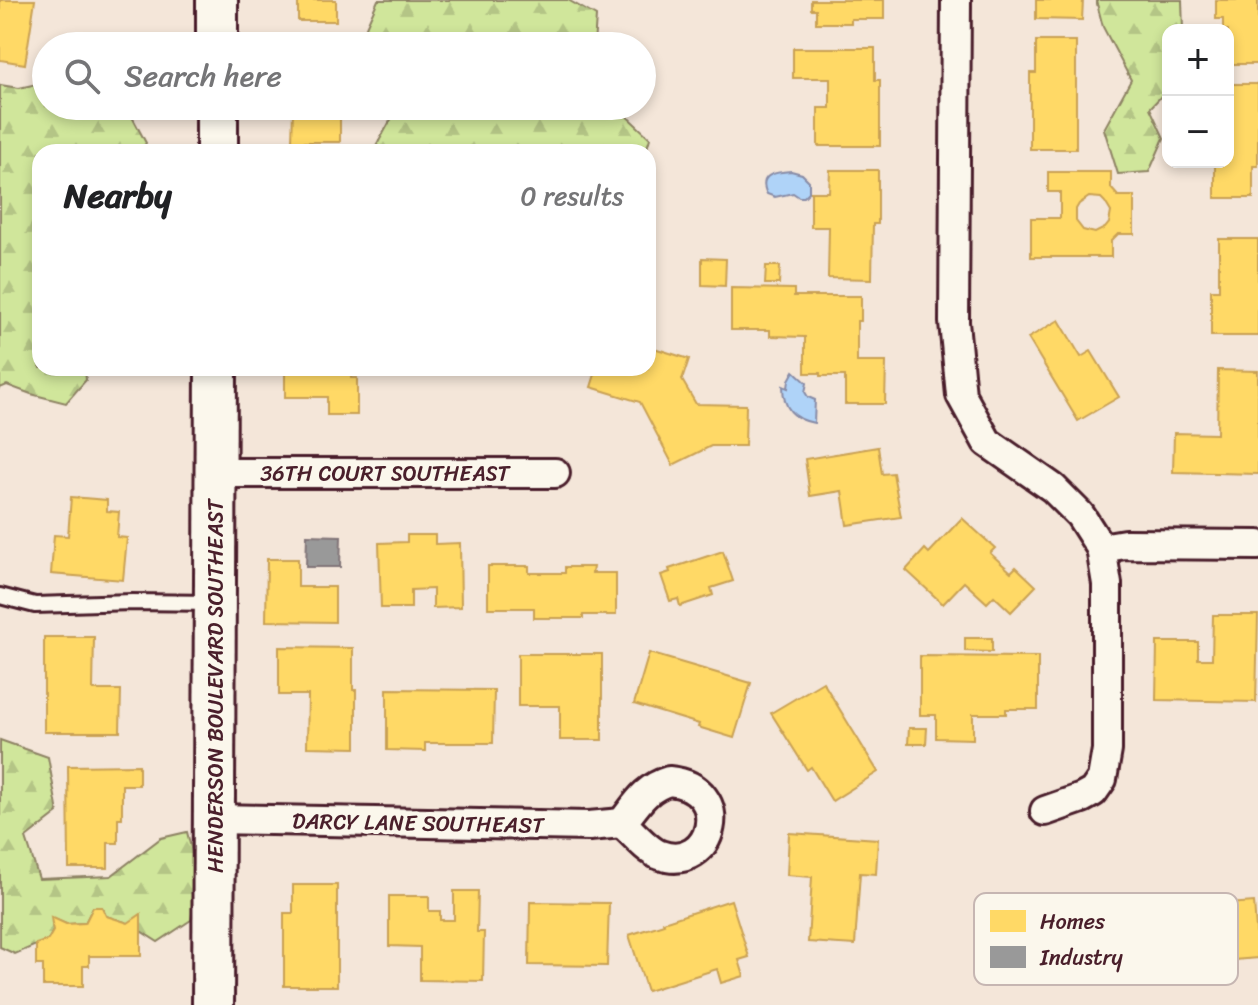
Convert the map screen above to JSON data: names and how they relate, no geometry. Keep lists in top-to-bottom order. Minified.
{"streets":{"main road":["HENDERSON BOULEVARD SOUTHEAST"],"street":["36TH COURT SOUTHEAST","DARCY LANE SOUTHEAST"]},"crossings":[["36TH COURT SOUTHEAST","HENDERSON BOULEVARD SOUTHEAST"],["HENDERSON BOULEVARD SOUTHEAST","DARCY LANE SOUTHEAST"]],"legend":["Homes","Industry"],"page":{"map_buttons":["+","−"],"search":"Search here","heading":["Nearby","0 results"]}}
